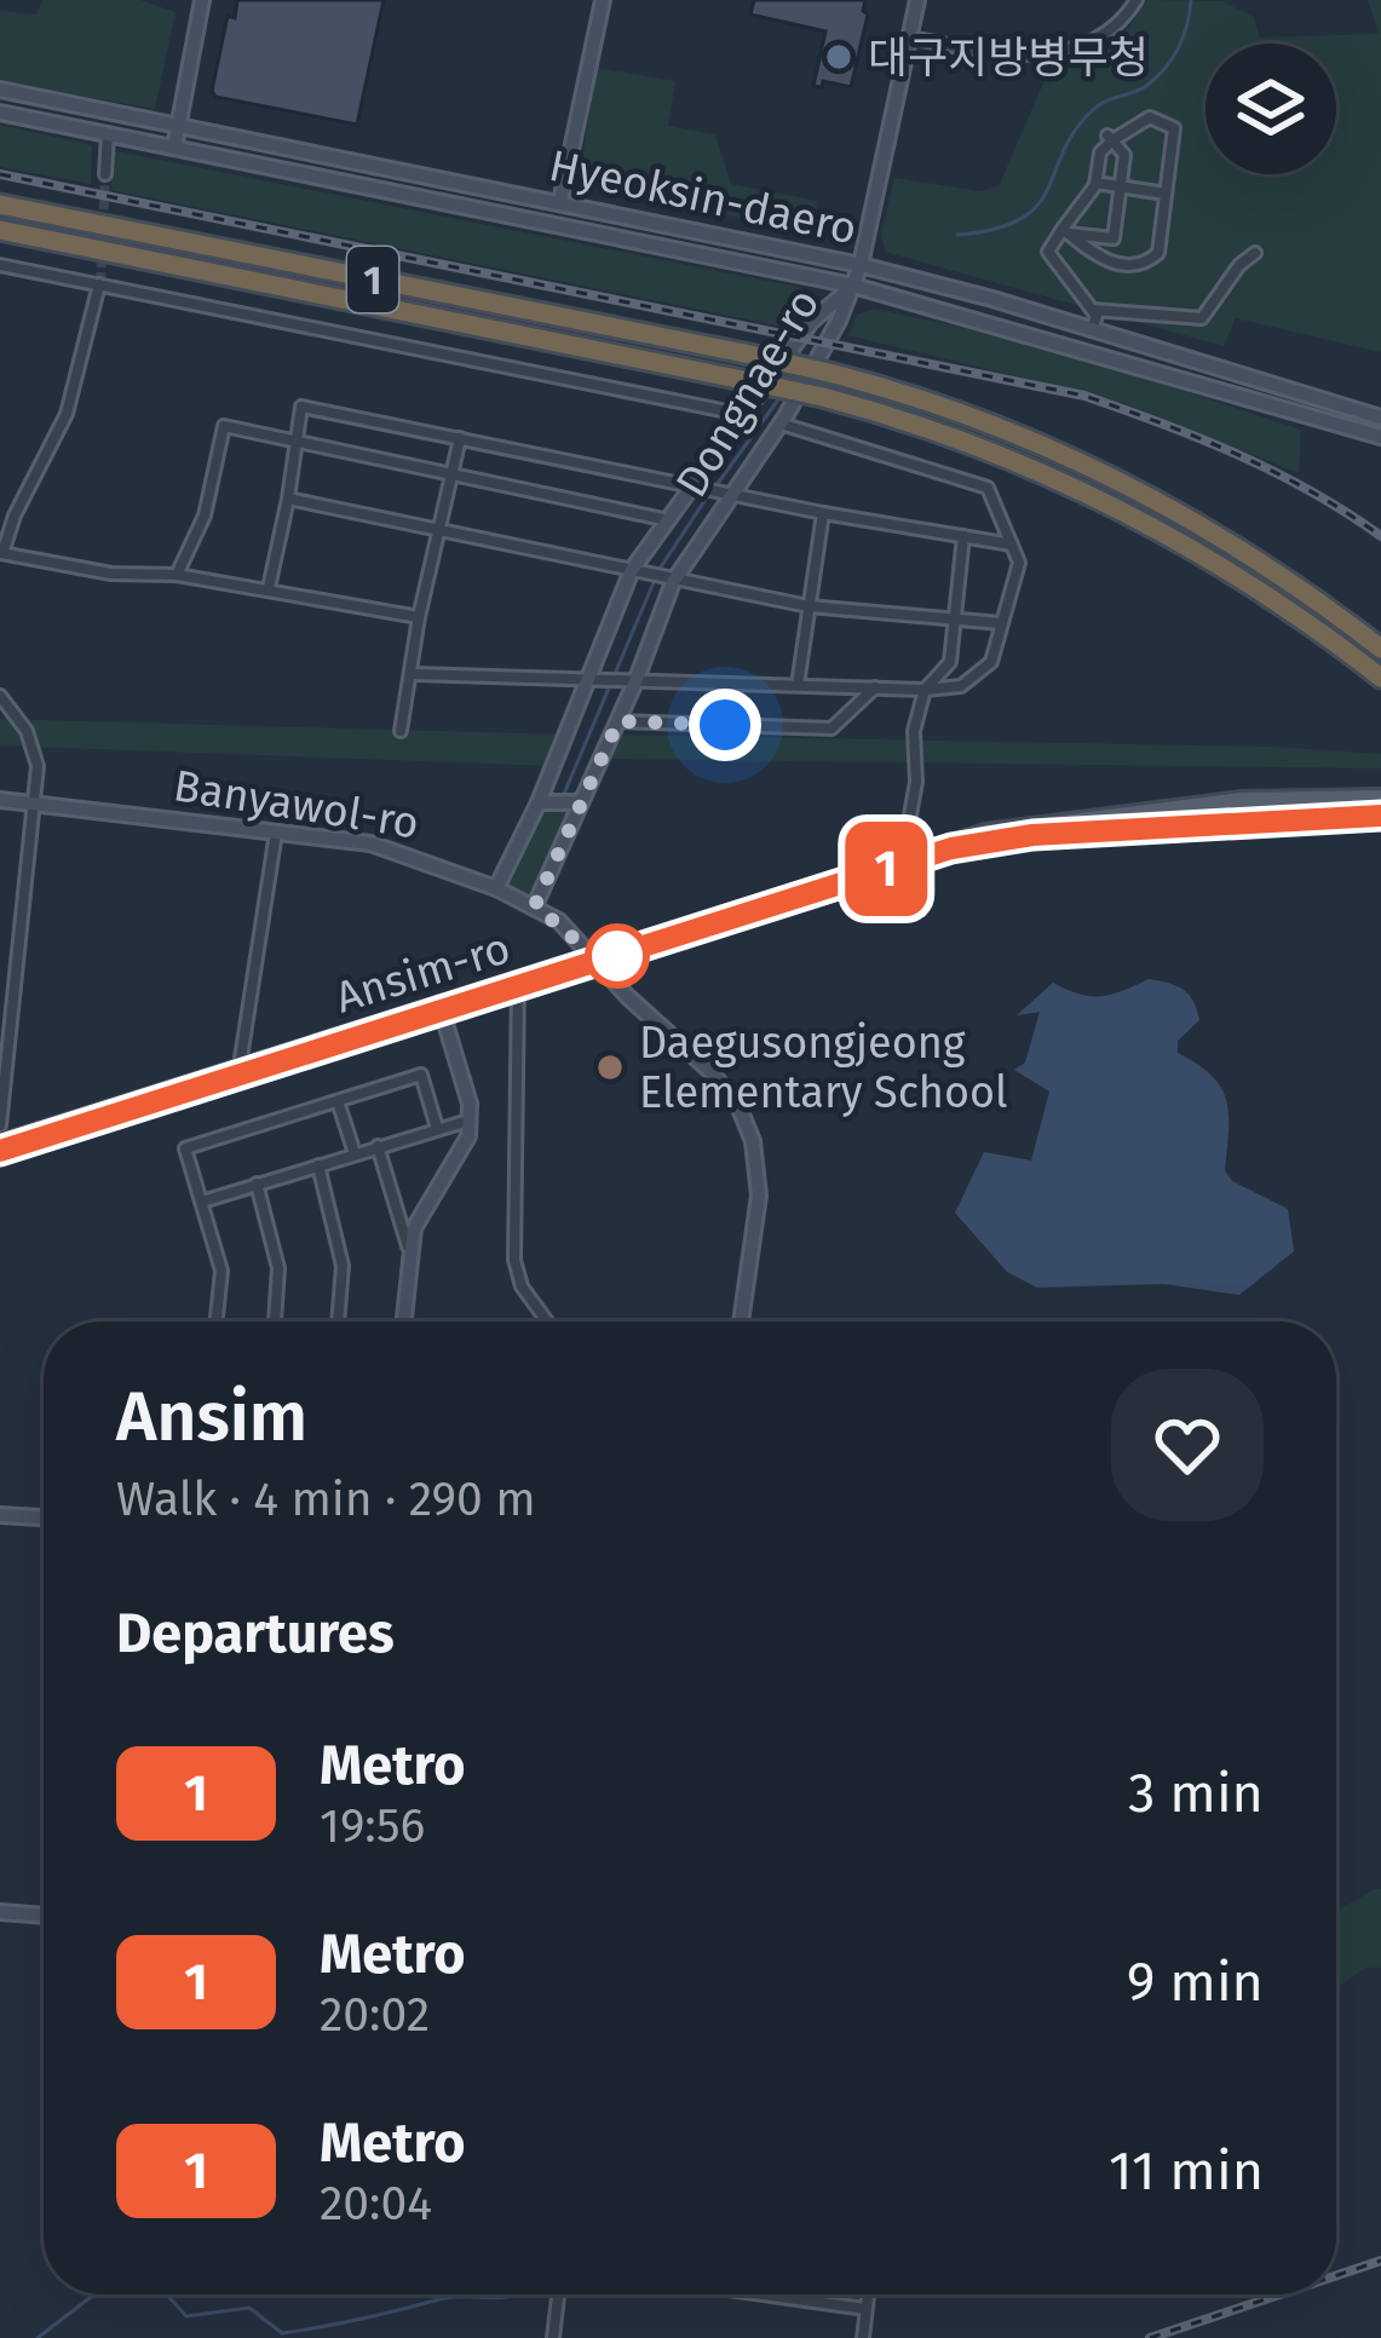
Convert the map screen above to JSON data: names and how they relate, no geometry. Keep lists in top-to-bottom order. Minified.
{"streets":{"highway":["1"],"main road":["Hyeoksin-daero","Dongnae-ro","Banyawol-ro","Ansim-ro"]},"crossings":[["Hyeoksin-daero","Dongnae-ro"],["Dongnae-ro","Banyawol-ro"],["Banyawol-ro","Ansim-ro"]],"places":["대구지방병무청","Daegusongjeong Elementary School"],"lines":["metro line 1"],"page":{"on_map":"1","heading":[["Ansim","Walk · 4 min · 290 m"],"Departures"],"list":[{"mark":"1","name":"Metro","note":"19:56","value":"3 min"},{"mark":"1","name":"Metro","note":"20:02","value":"9 min"},{"mark":"1","name":"Metro","note":"20:04","value":"11 min"}]}}
